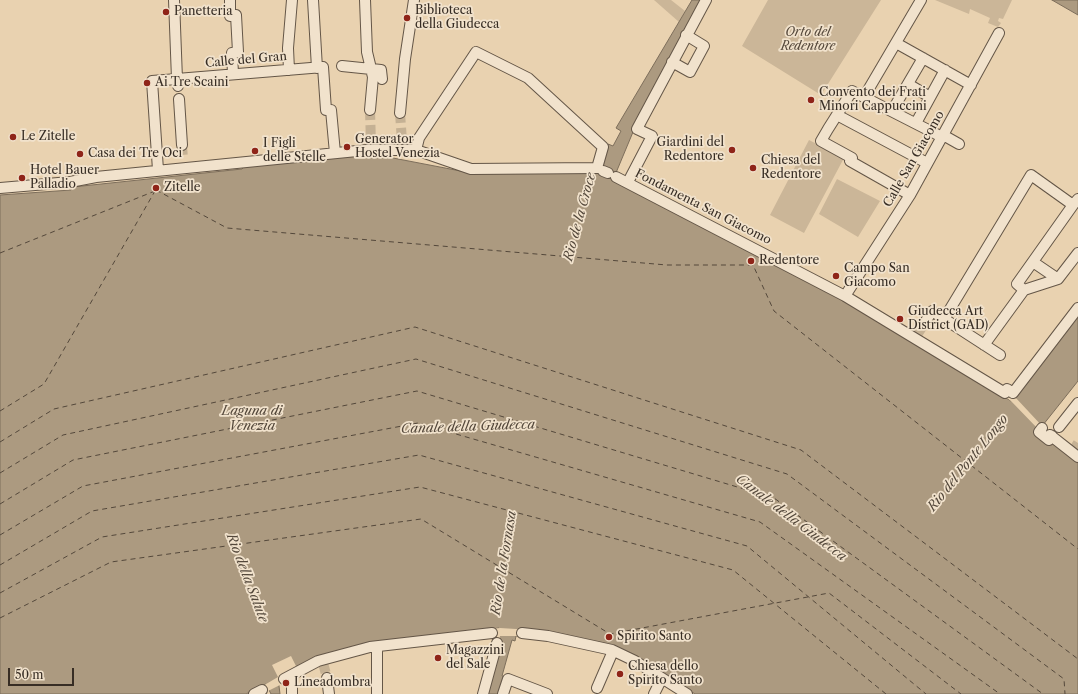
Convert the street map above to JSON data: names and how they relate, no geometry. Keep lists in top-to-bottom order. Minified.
{"streets":{"street":["Calle del Gran","Calle San Giacomo","Fondamenta San Giacomo"]},"crossings":[["Calle San Giacomo","Fondamenta San Giacomo"]],"water":["Rio de la Croce","Laguna di Venezia","Canale della Giudecca","Rio del Ponte Longo","Rio de la Fornasa","Rio della Salute"],"parks":["Orto del Redentore"],"places":["Panetteria","Biblioteca della Giudecca","Ai Tre Scaini","Convento dei Frati Minori Cappuccini","Le Zitelle","Generator Hostel Venezia","Giardini del Redentore","I Figli delle Stelle","Casa dei Tre Oci","Chiesa del Redentore","Hotel Bauer Palladio","Zitelle","Redentore","Campo San Giacomo","Giudecca Art District (GAD)","Spirito Santo","Magazzini del Sale","Chiesa dello Spirito Santo","Lineadombra"],"scale_bar":"50 m"}
